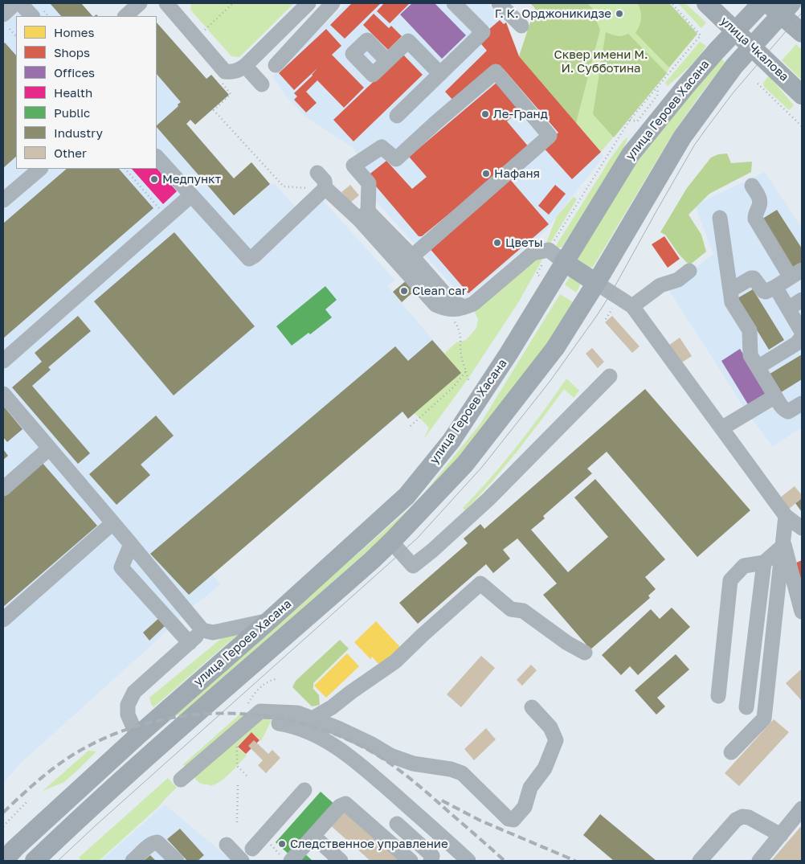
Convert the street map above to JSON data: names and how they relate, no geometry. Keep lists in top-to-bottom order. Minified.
{"streets":{"main road":["улица Чкалова","улица Героев Хасана"]},"crossings":[["улица Чкалова","улица Героев Хасана"]],"parks":["Сквер имени М. И. Субботина"],"places":["Г. К. Орджоникидзе","Ле-Гранд","Нафаня","Медпункт","Цветы","Clean car","Следственное управление"],"legend":["Homes","Shops","Offices","Health","Public","Industry","Other"]}
